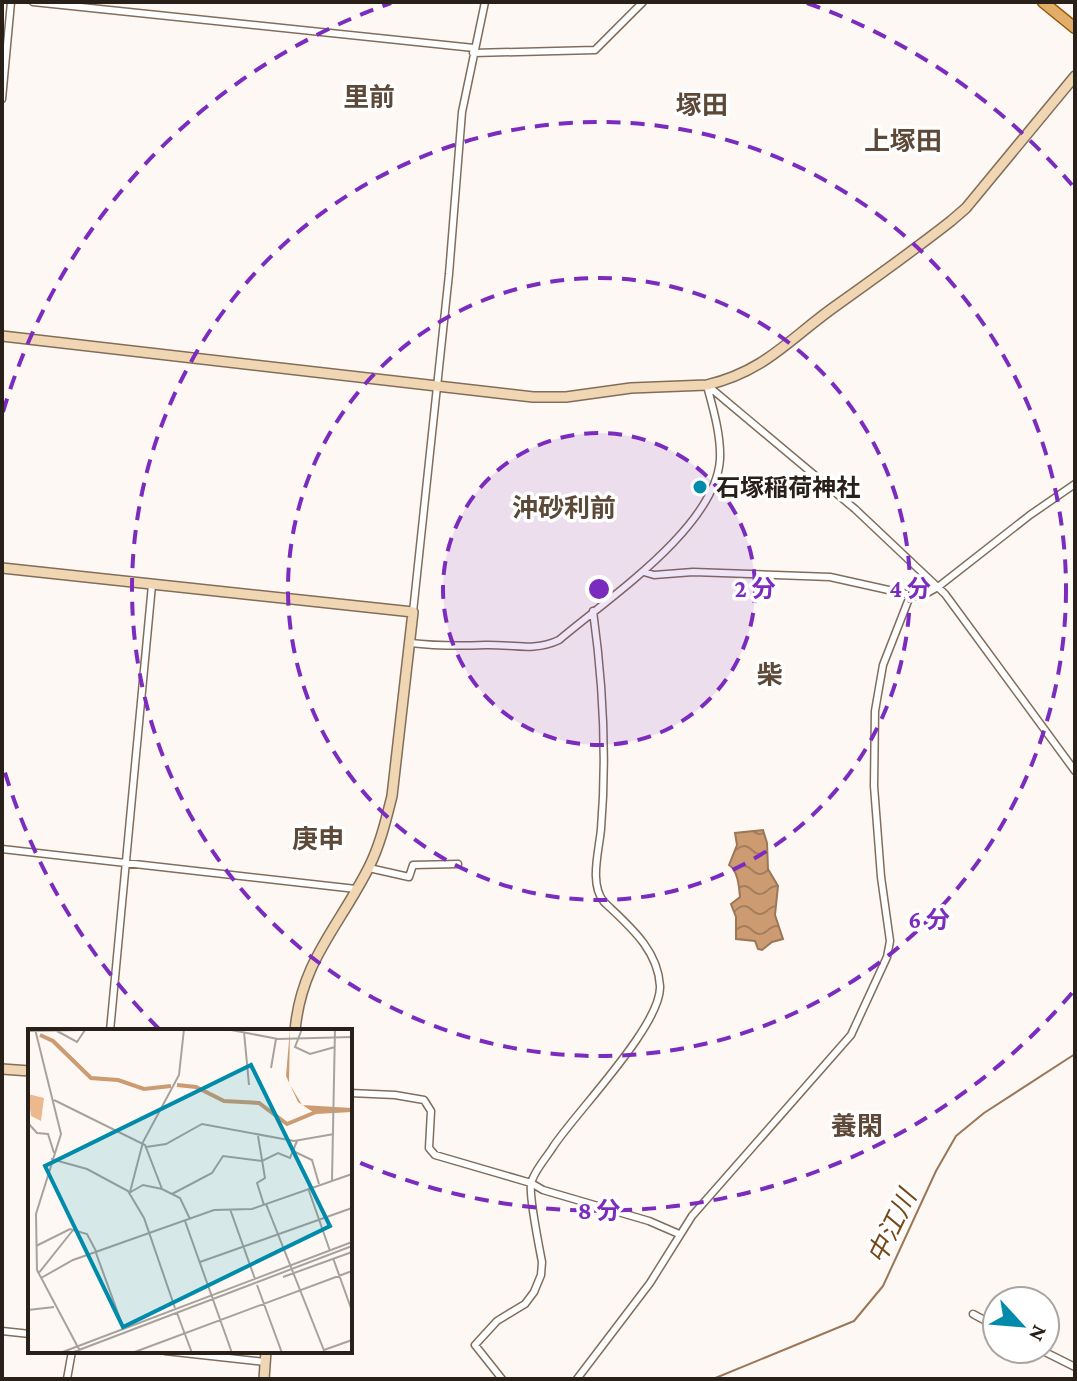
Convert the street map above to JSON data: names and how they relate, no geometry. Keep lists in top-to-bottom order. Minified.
{"districts":["里前","塚田","上塚田","沖砂利前","柴","庚申","養閑"],"water":["中江川"],"places":["石塚稲荷神社"],"north":"bottom right","rings":["2 分","4 分","6 分","8 分"]}
